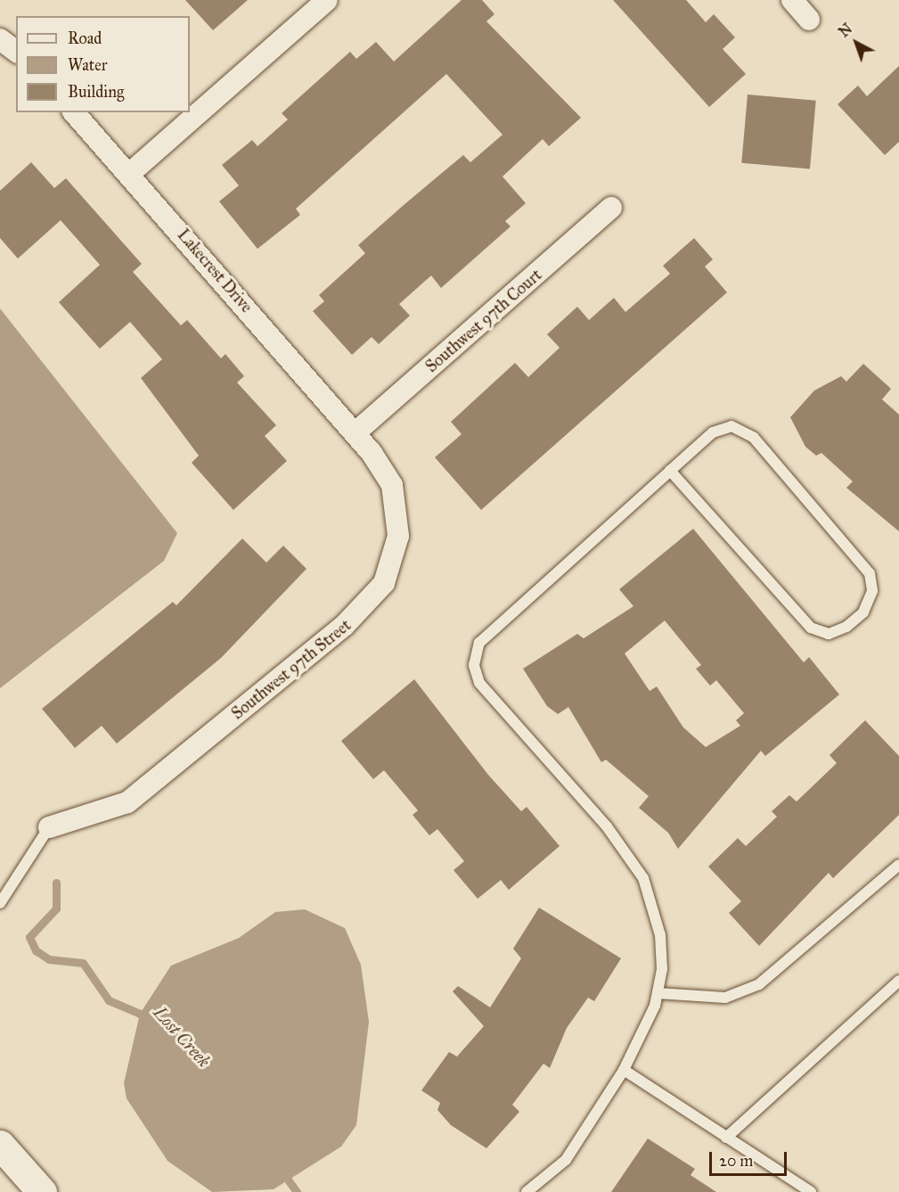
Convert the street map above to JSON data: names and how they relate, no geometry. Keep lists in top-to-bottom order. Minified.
{"streets":{"street":["Lakecrest Drive","Southwest 97th Court","Southwest 97th Street"]},"crossings":[["Lakecrest Drive","Southwest 97th Court"],["Lakecrest Drive","Southwest 97th Street"],["Southwest 97th Court","Southwest 97th Street"]],"water":["Lost Creek"],"legend":["Road","Water","Building"],"scale_bar":"20 m","north":"top left"}
